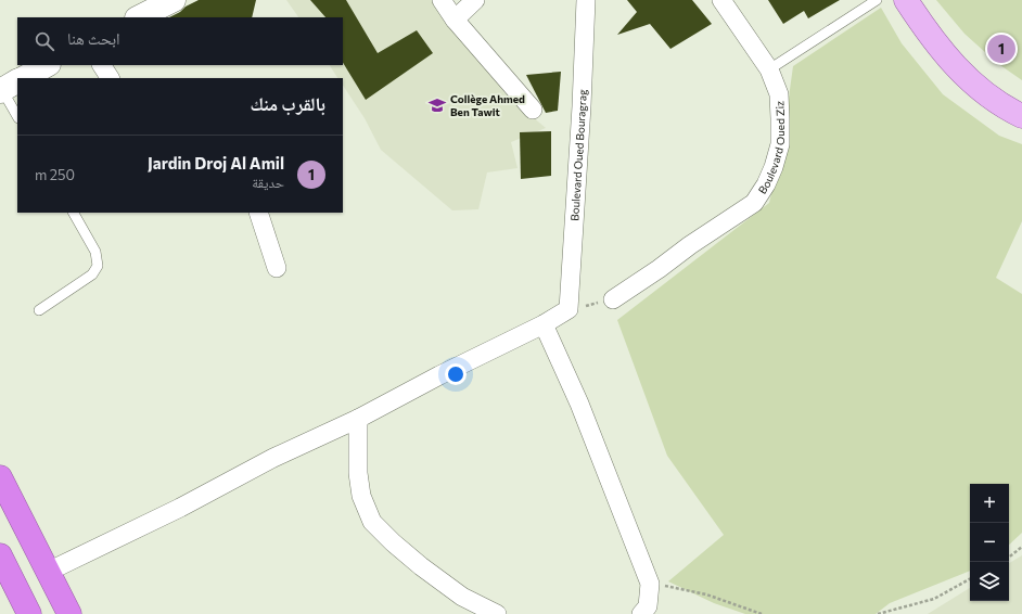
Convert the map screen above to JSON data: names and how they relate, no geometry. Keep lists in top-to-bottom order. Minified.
{"streets":{"street":["Boulevard Oued Ziz","Boulevard Oued Bouragrag"]},"places":{"school or university":["Collège Ahmed Ben Tawit"]},"page":{"search":"ابحث هنا","pins":"1","heading":"بالقرب منك","list":[{"mark":"1","name":"Jardin Droj Al Amil","note":"حديقة","value":"250 m"}],"map_buttons":["+","−"]}}
